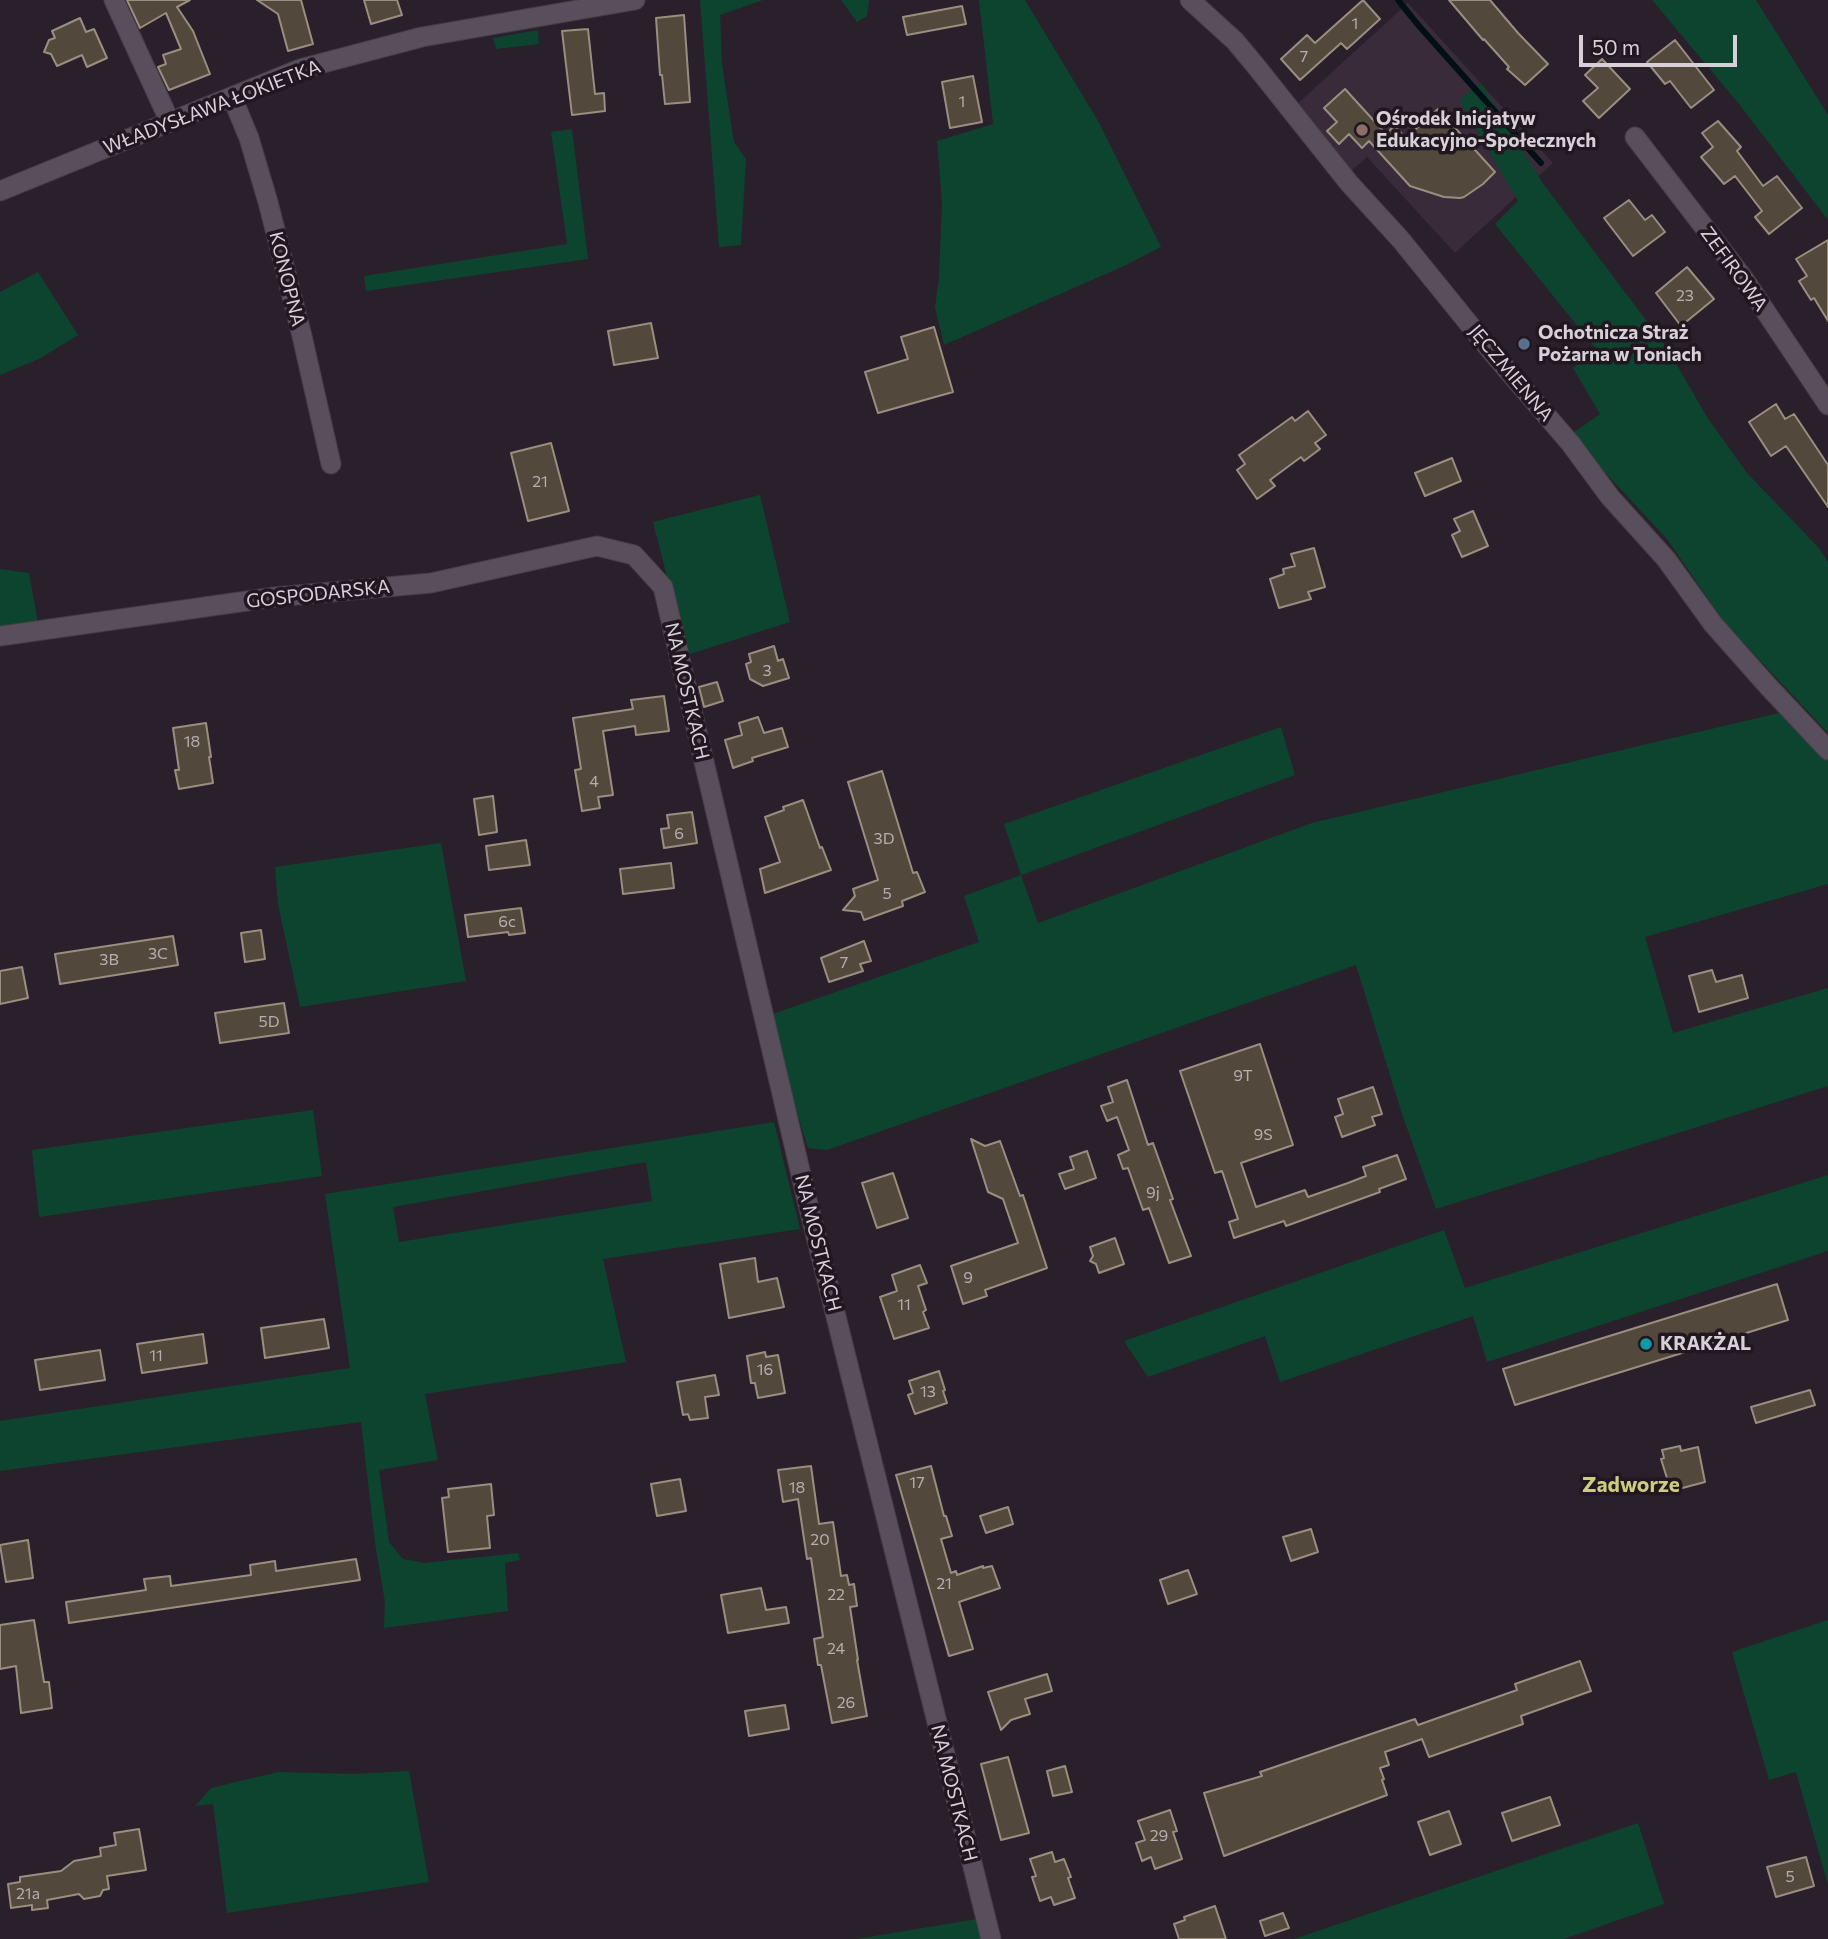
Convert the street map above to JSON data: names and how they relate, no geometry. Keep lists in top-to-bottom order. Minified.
{"streets":{"street":["WŁADYSŁAWA ŁOKIETKA","ZEFIROWA","KONOPNA","JĘCZMIENNA","GOSPODARSKA","NA MOSTKACH"]},"crossings":[["WŁADYSŁAWA ŁOKIETKA","KONOPNA"],["GOSPODARSKA","NA MOSTKACH"]],"districts":["Zadworze"],"places":["Ośrodek Inicjatyw Edukacyjno-Społecznych","Ochotnicza Straż Pożarna w Toniach","KRAKŻAL"],"house_numbers":["1","7","1","23","21","3","18","4","6","3D","5","6c","3C","3B","7","5D","9T","9S","9j","9","11","11","16","13","17","18","20","21","22","24","26","29","5","21a"],"scale_bar":"50 m"}
